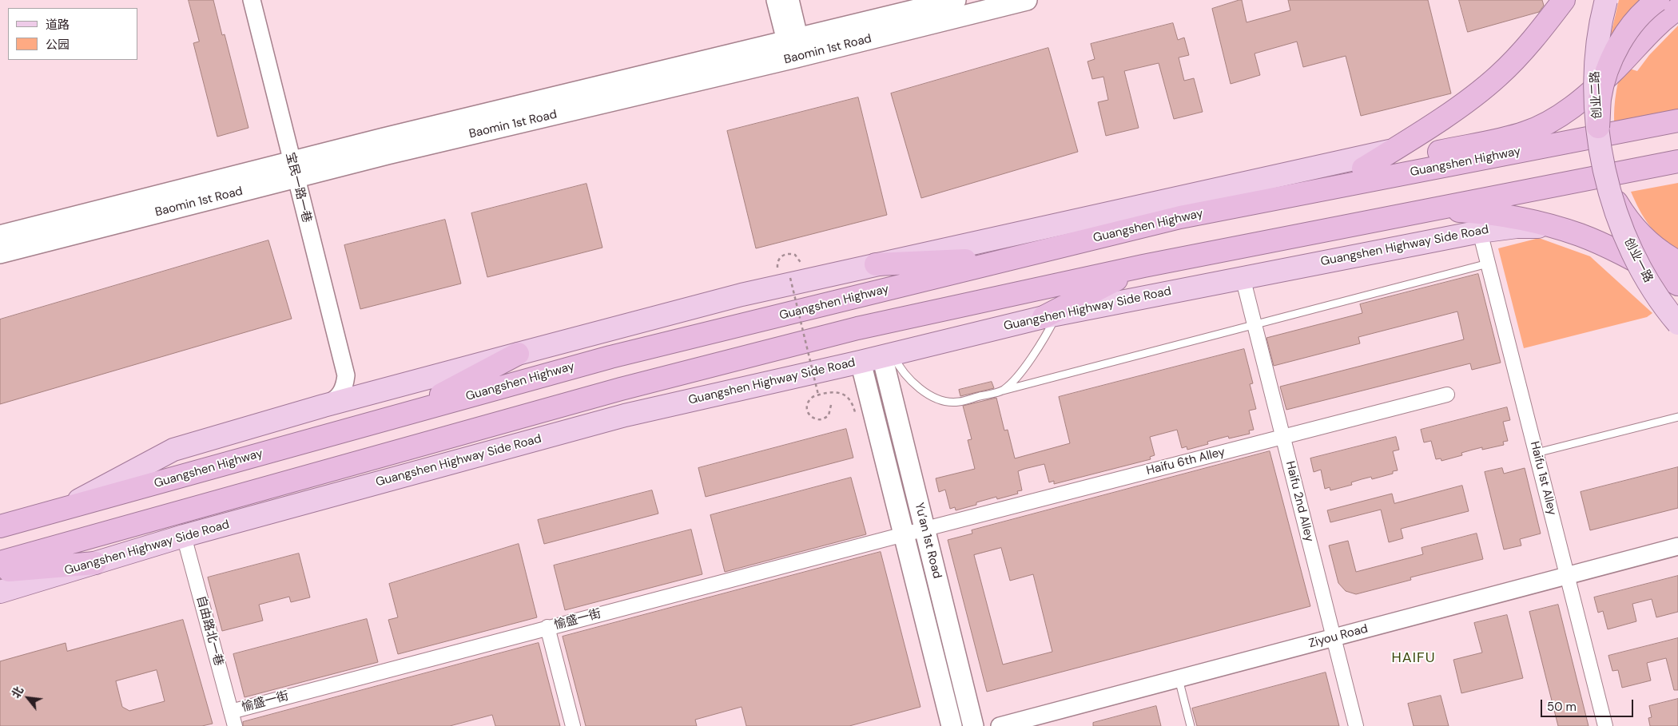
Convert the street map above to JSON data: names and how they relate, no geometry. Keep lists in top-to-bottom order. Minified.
{"streets":{"highway":["Guangshen Highway"],"main road":["Baomin 1st Road","创业二路","Guangshen Highway Side Road","创业一路","Yu’an 1st Road"],"street":["宝民一路一巷","Haifu 6th Alley","Haifu 1st Alley","Haifu 2nd Alley","愉盛一街","自由路北一巷","Ziyou Road"]},"crossings":[["Baomin 1st Road","宝民一路一巷"],["创业二路","创业一路"],["Guangshen Highway Side Road","Haifu 1st Alley"],["Guangshen Highway Side Road","Haifu 2nd Alley"],["Guangshen Highway Side Road","Yu’an 1st Road"],["Guangshen Highway Side Road","自由路北一巷"],["Haifu 6th Alley","Haifu 2nd Alley"],["Haifu 6th Alley","Yu’an 1st Road"],["Haifu 6th Alley","愉盛一街"],["Haifu 1st Alley","Ziyou Road"],["Haifu 2nd Alley","Ziyou Road"],["Yu’an 1st Road","愉盛一街"],["愉盛一街","自由路北一巷"]],"districts":["HAIFU"],"legend":["道路","公园"],"scale_bar":"50 m","north":"top left"}
